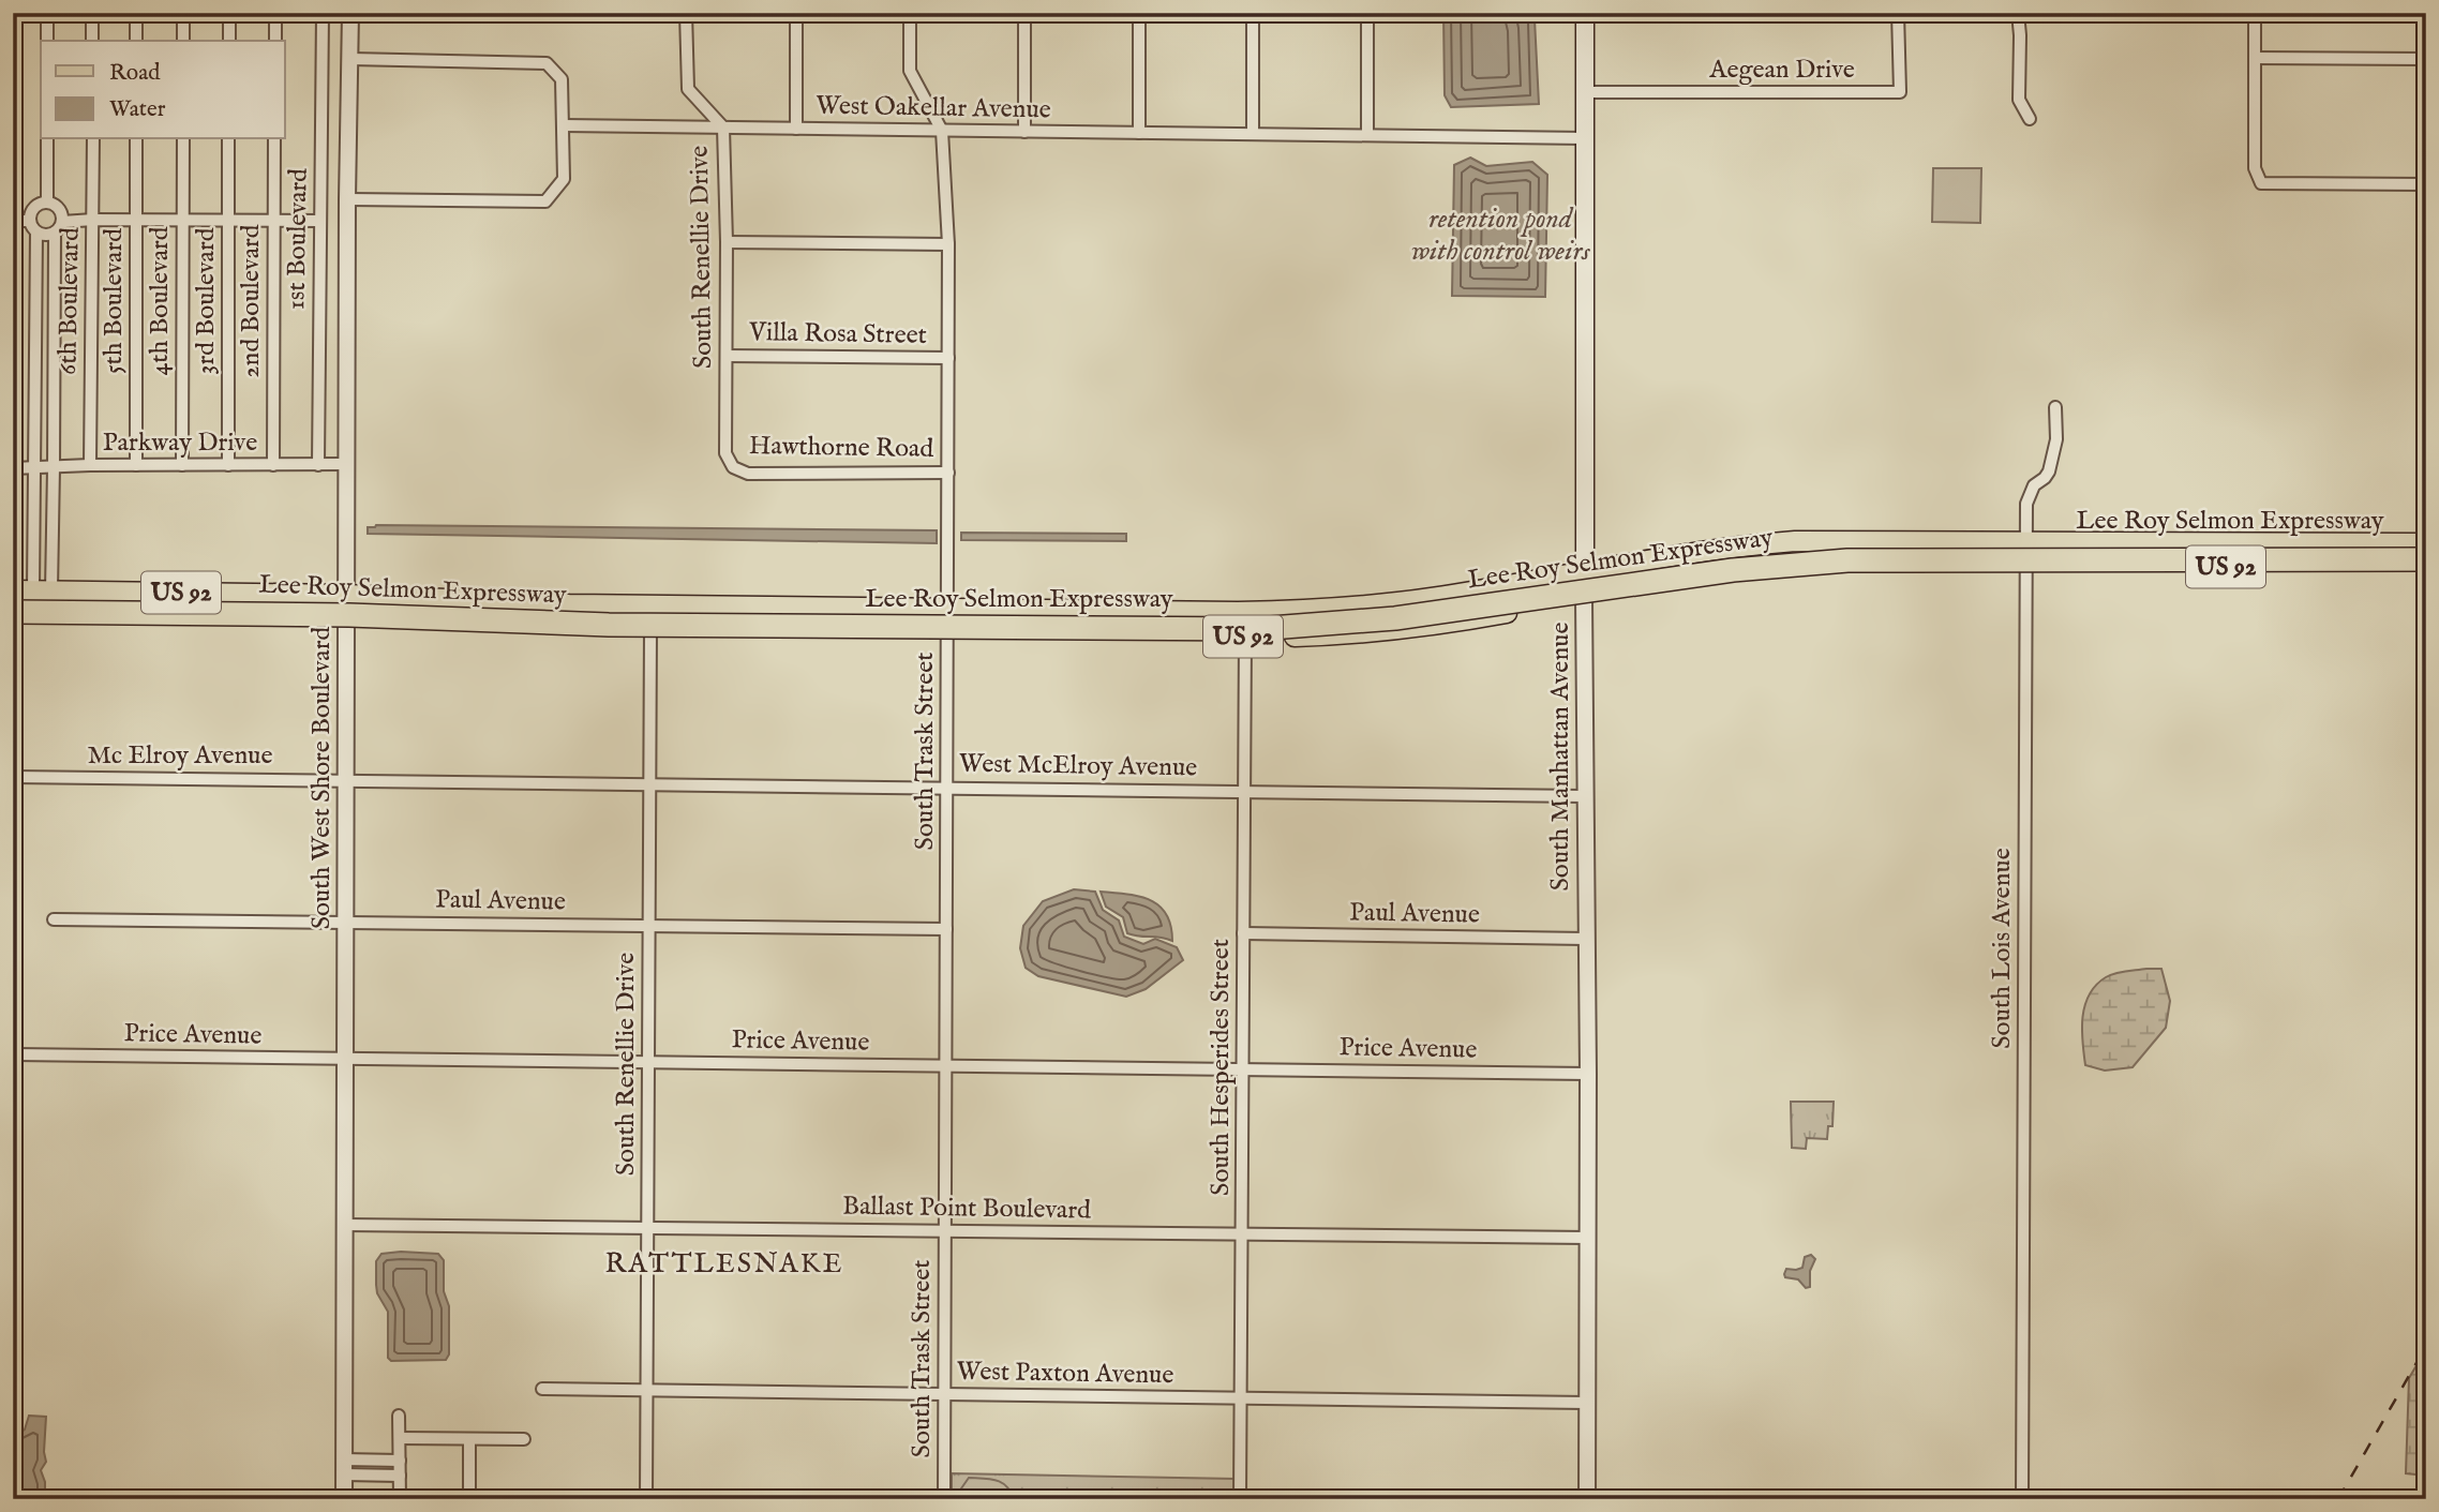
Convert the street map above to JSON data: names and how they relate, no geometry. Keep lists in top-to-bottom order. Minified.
{"streets":{"highway":["Lee Roy Selmon Expressway"],"main road":["US 92","South Manhattan Avenue"],"street":["Aegean Drive","West Oakellar Avenue","1st Boulevard","South Renellie Drive","6th Boulevard","5th Boulevard","4th Boulevard","3rd Boulevard","2nd Boulevard","Villa Rosa Street","Parkway Drive","Hawthorne Road","South Trask Street","Mc Elroy Avenue","West McElroy Avenue","South West Shore Boulevard","Paul Avenue","South Lois Avenue","Price Avenue","South Hesperides Street","Ballast Point Boulevard","West Paxton Avenue"]},"crossings":[["Aegean Drive","South Manhattan Avenue"],["West Oakellar Avenue","South Renellie Drive"],["West Oakellar Avenue","South Trask Street"],["West Oakellar Avenue","South Manhattan Avenue"],["1st Boulevard","Parkway Drive"],["South Renellie Drive","Villa Rosa Street"],["South Renellie Drive","Hawthorne Road"],["South Renellie Drive","US 92"],["South Renellie Drive","West McElroy Avenue"],["South Renellie Drive","Paul Avenue"],["South Renellie Drive","Price Avenue"],["South Renellie Drive","Ballast Point Boulevard"],["South Renellie Drive","West Paxton Avenue"],["6th Boulevard","Parkway Drive"],["5th Boulevard","Parkway Drive"],["4th Boulevard","Parkway Drive"],["3rd Boulevard","Parkway Drive"],["2nd Boulevard","Parkway Drive"],["Villa Rosa Street","South Trask Street"],["Parkway Drive","South West Shore Boulevard"],["Hawthorne Road","South Trask Street"],["Lee Roy Selmon Expressway","US 92"],["US 92","South Trask Street"],["US 92","South Manhattan Avenue"],["US 92","South West Shore Boulevard"],["US 92","South Lois Avenue"],["US 92","South Hesperides Street"],["South Trask Street","West McElroy Avenue"],["South Trask Street","Paul Avenue"],["South Trask Street","Price Avenue"],["South Trask Street","Ballast Point Boulevard"],["South Trask Street","West Paxton Avenue"],["Mc Elroy Avenue","West McElroy Avenue"],["Mc Elroy Avenue","South West Shore Boulevard"],["South Manhattan Avenue","West McElroy Avenue"],["South Manhattan Avenue","Paul Avenue"],["South Manhattan Avenue","Price Avenue"],["South Manhattan Avenue","Ballast Point Boulevard"],["South Manhattan Avenue","West Paxton Avenue"],["West McElroy Avenue","South West Shore Boulevard"],["West McElroy Avenue","South Hesperides Street"],["South West Shore Boulevard","Paul Avenue"],["South West Shore Boulevard","Price Avenue"],["South West Shore Boulevard","Ballast Point Boulevard"],["Paul Avenue","South Hesperides Street"],["Price Avenue","South Hesperides Street"],["South Hesperides Street","Ballast Point Boulevard"],["South Hesperides Street","West Paxton Avenue"]],"districts":["RATTLESNAKE"],"water":["retention pond with control weirs"],"legend":["Road","Water"]}
